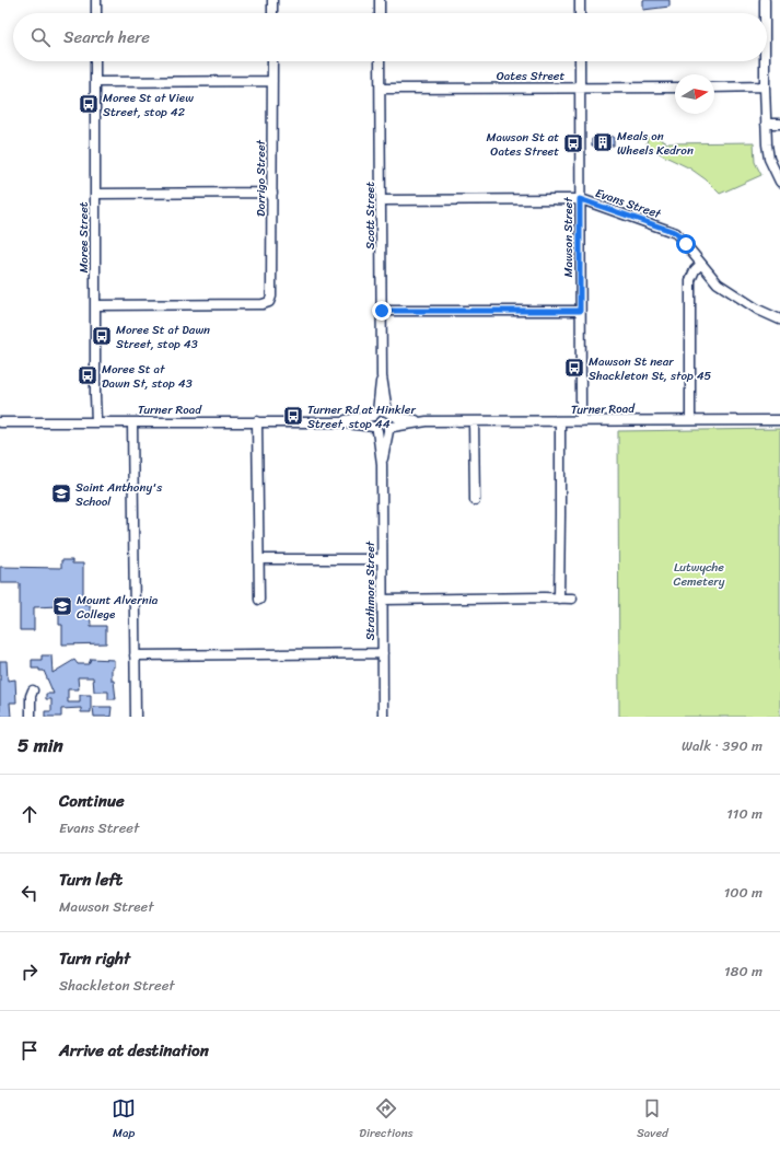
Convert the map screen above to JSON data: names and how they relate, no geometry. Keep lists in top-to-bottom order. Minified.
{"streets":{"street":["Oates Street","Dorrigo Street","Evans Street","Scott Street","Moree Street","Mawson Street","Turner Road","Strathmore Street"]},"crossings":[["Oates Street","Scott Street"],["Oates Street","Mawson Street"],["Dorrigo Street","Moree Street"],["Evans Street","Scott Street"],["Evans Street","Mawson Street"],["Scott Street","Turner Road"],["Scott Street","Strathmore Street"],["Moree Street","Turner Road"],["Mawson Street","Turner Road"],["Turner Road","Strathmore Street"]],"parks":["Lutwyche Cemetery"],"places":{"bus stop":["Moree St at View Street, stop 42","Mawson St at Oates Street","Moree St at Dawn Street, stop 43","Mawson St near Shackleton St, stop 45","Moree St at Dawn St, stop 43","Turner Rd at Hinkler Street, stop 44"],"building":["Meals on Wheels Kedron"],"school or university":["Saint Anthony's School","Mount Alvernia College"]},"north":"right","page":{"search":"Search here","heading":["5 min","Walk · 390 m"],"list":[["Continue","Evans Street","110 m"],["Turn left","Mawson Street","100 m"],["Turn right","Shackleton Street","180 m"],"Arrive at destination"],"nav":["Map","Directions","Saved"]}}
